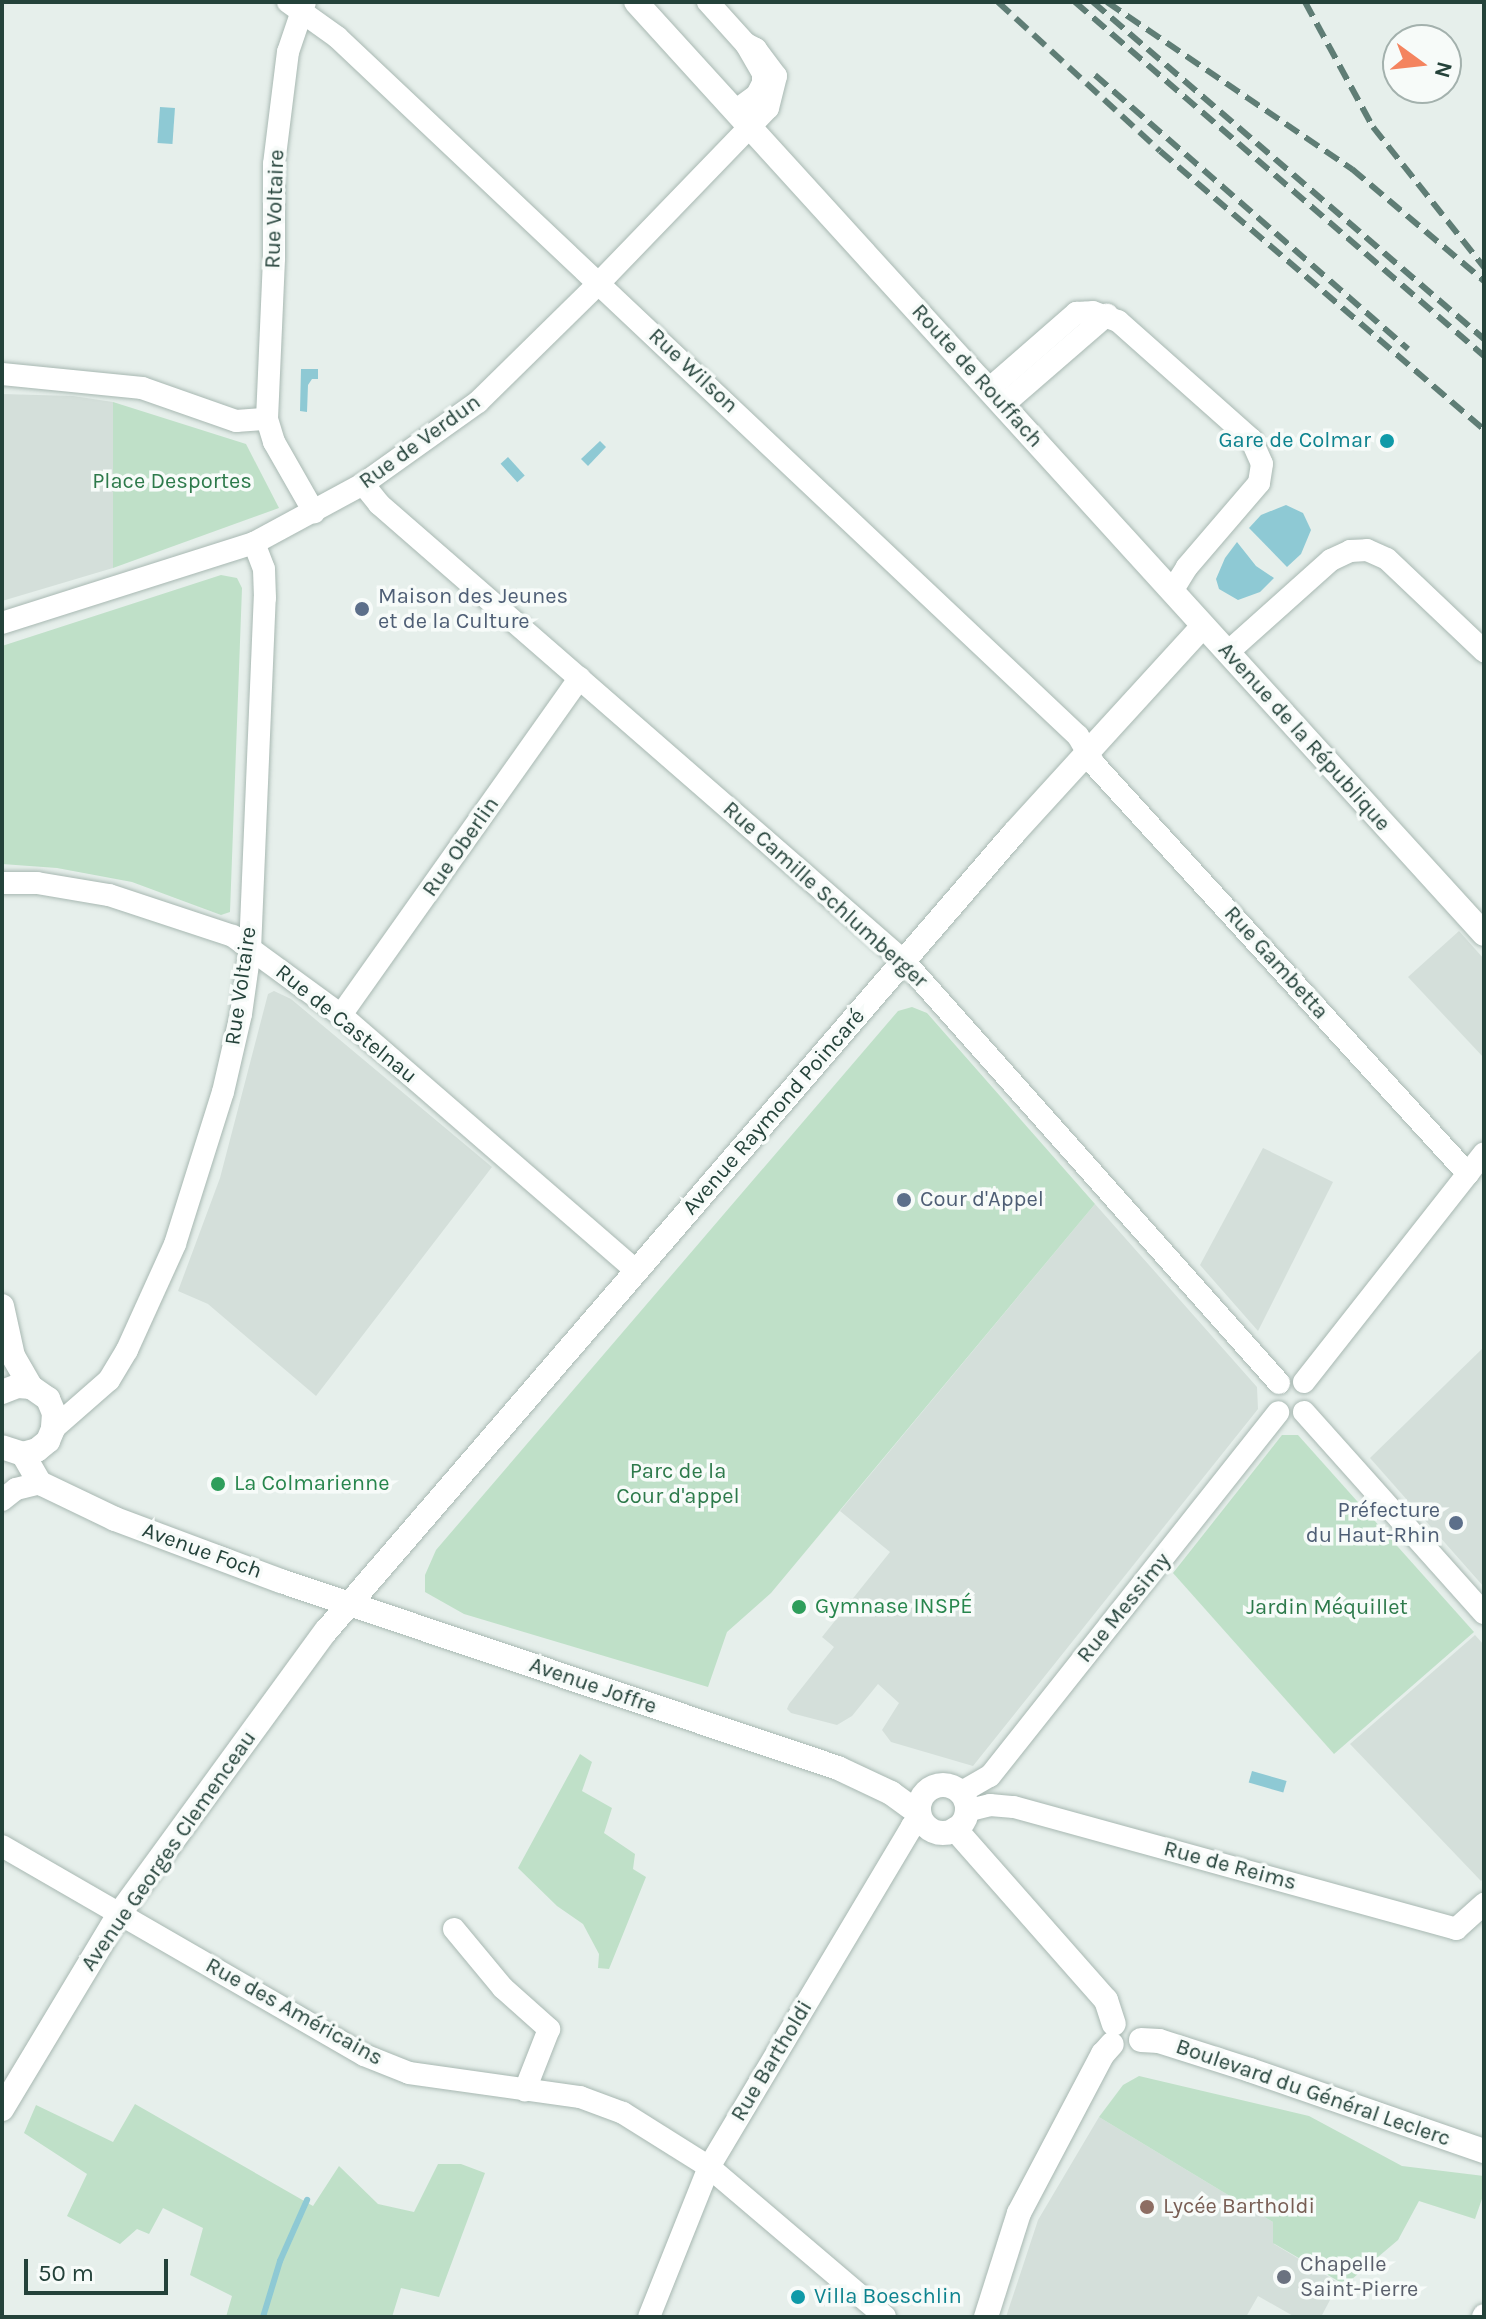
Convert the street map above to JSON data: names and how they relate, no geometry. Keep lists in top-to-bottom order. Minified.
{"streets":{"street":["Rue Voltaire","Rue Wilson","Route de Rouffach","Rue de Verdun","Avenue de la République","Rue Oberlin","Rue Camille Schlumberger","Rue Gambetta","Rue de Castelnau","Avenue Raymond Poincaré","Avenue Foch","Rue Messimy","Avenue Joffre","Avenue Georges Clemenceau","Rue de Reims","Rue des Américains","Rue Bartholdi","Boulevard du Général Leclerc"]},"crossings":[["Rue Voltaire","Rue Wilson"],["Rue Voltaire","Rue de Verdun"],["Rue Voltaire","Rue de Castelnau"],["Rue Wilson","Rue de Verdun"],["Rue Wilson","Rue Gambetta"],["Rue Wilson","Avenue Raymond Poincaré"],["Route de Rouffach","Rue de Verdun"],["Route de Rouffach","Avenue de la République"],["Route de Rouffach","Avenue Raymond Poincaré"],["Rue de Verdun","Rue Camille Schlumberger"],["Avenue de la République","Avenue Raymond Poincaré"],["Rue Oberlin","Rue Camille Schlumberger"],["Rue Oberlin","Rue de Castelnau"],["Rue Camille Schlumberger","Avenue Raymond Poincaré"],["Rue Camille Schlumberger","Rue Messimy"],["Rue Gambetta","Avenue Raymond Poincaré"],["Rue de Castelnau","Avenue Raymond Poincaré"],["Avenue Raymond Poincaré","Avenue Foch"],["Avenue Raymond Poincaré","Avenue Joffre"],["Avenue Raymond Poincaré","Avenue Georges Clemenceau"],["Avenue Foch","Avenue Joffre"],["Avenue Foch","Avenue Georges Clemenceau"],["Rue Messimy","Avenue Joffre"],["Rue Messimy","Rue de Reims"],["Rue Messimy","Rue Bartholdi"],["Avenue Joffre","Avenue Georges Clemenceau"],["Avenue Joffre","Rue de Reims"],["Avenue Joffre","Rue Bartholdi"],["Avenue Georges Clemenceau","Rue des Américains"],["Rue de Reims","Rue Bartholdi"],["Rue des Américains","Rue Bartholdi"]],"parks":["Place Desportes","Parc de la Cour d'appel","Jardin Méquillet"],"places":["Gare de Colmar","Maison des Jeunes et de la Culture","Cour d'Appel","La Colmarienne","Préfecture du Haut-Rhin","Gymnase INSPÉ","Lycée Bartholdi","Chapelle Saint-Pierre","Villa Boeschlin"],"scale_bar":"50 m","north":"right"}
